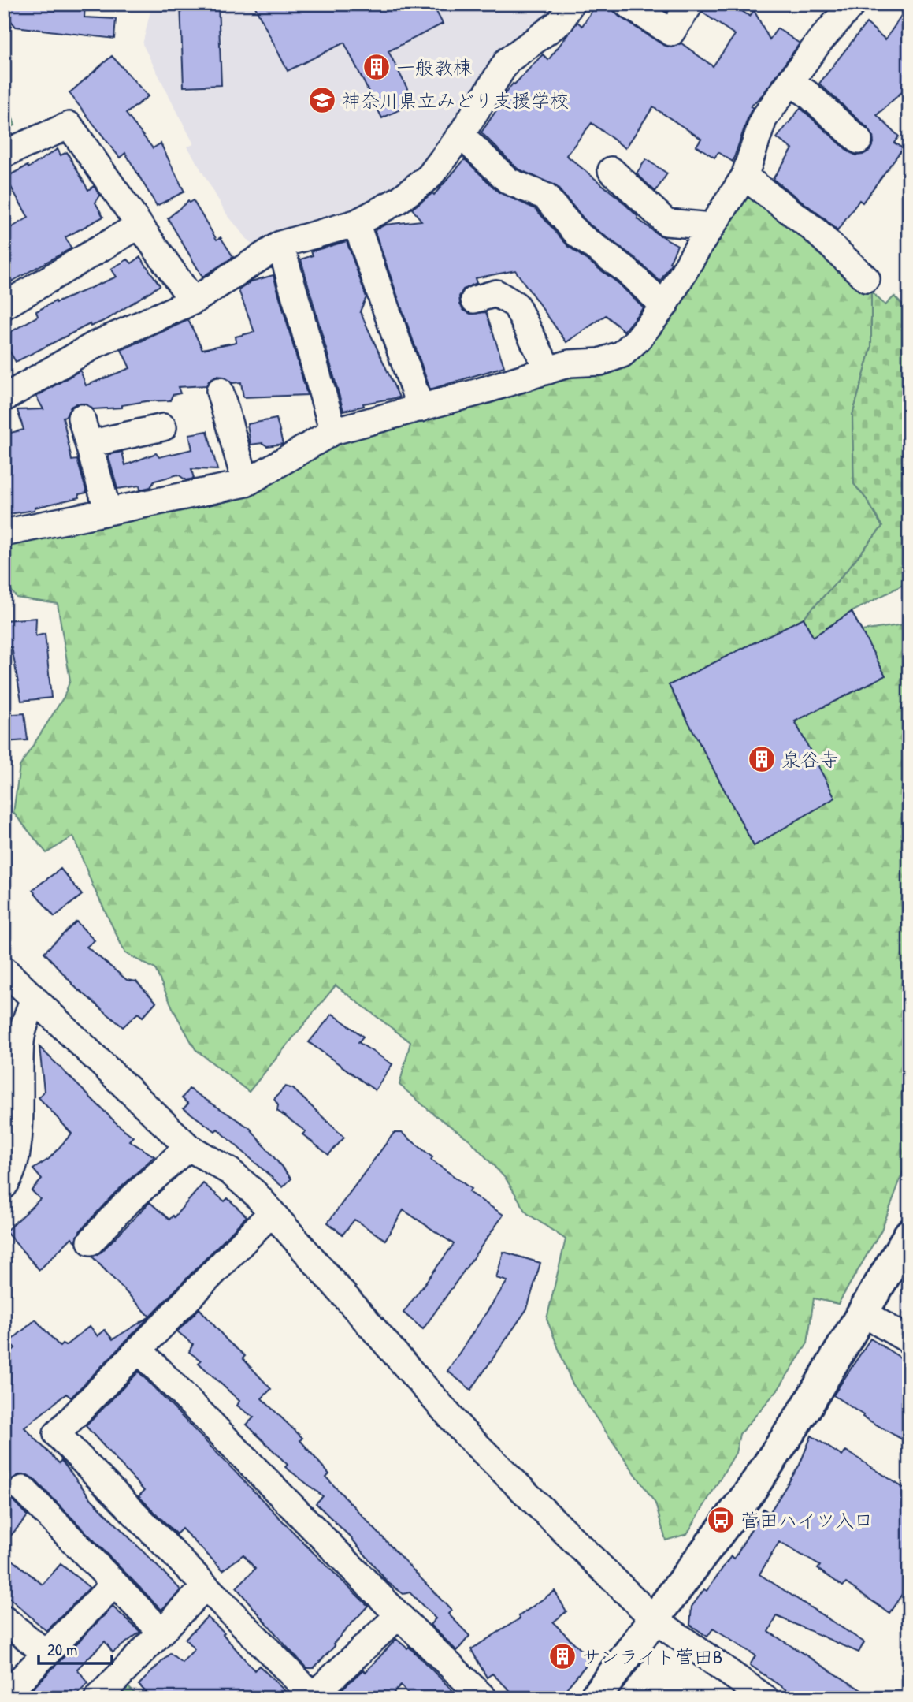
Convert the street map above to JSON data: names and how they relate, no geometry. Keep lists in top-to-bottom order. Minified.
{"places":{"building":["一般教棟","泉谷寺","サンライト菅田B"],"school or university":["神奈川県立みどり支援学校"],"bus stop":["菅田ハイツ入口"]},"scale_bar":"20 m"}
